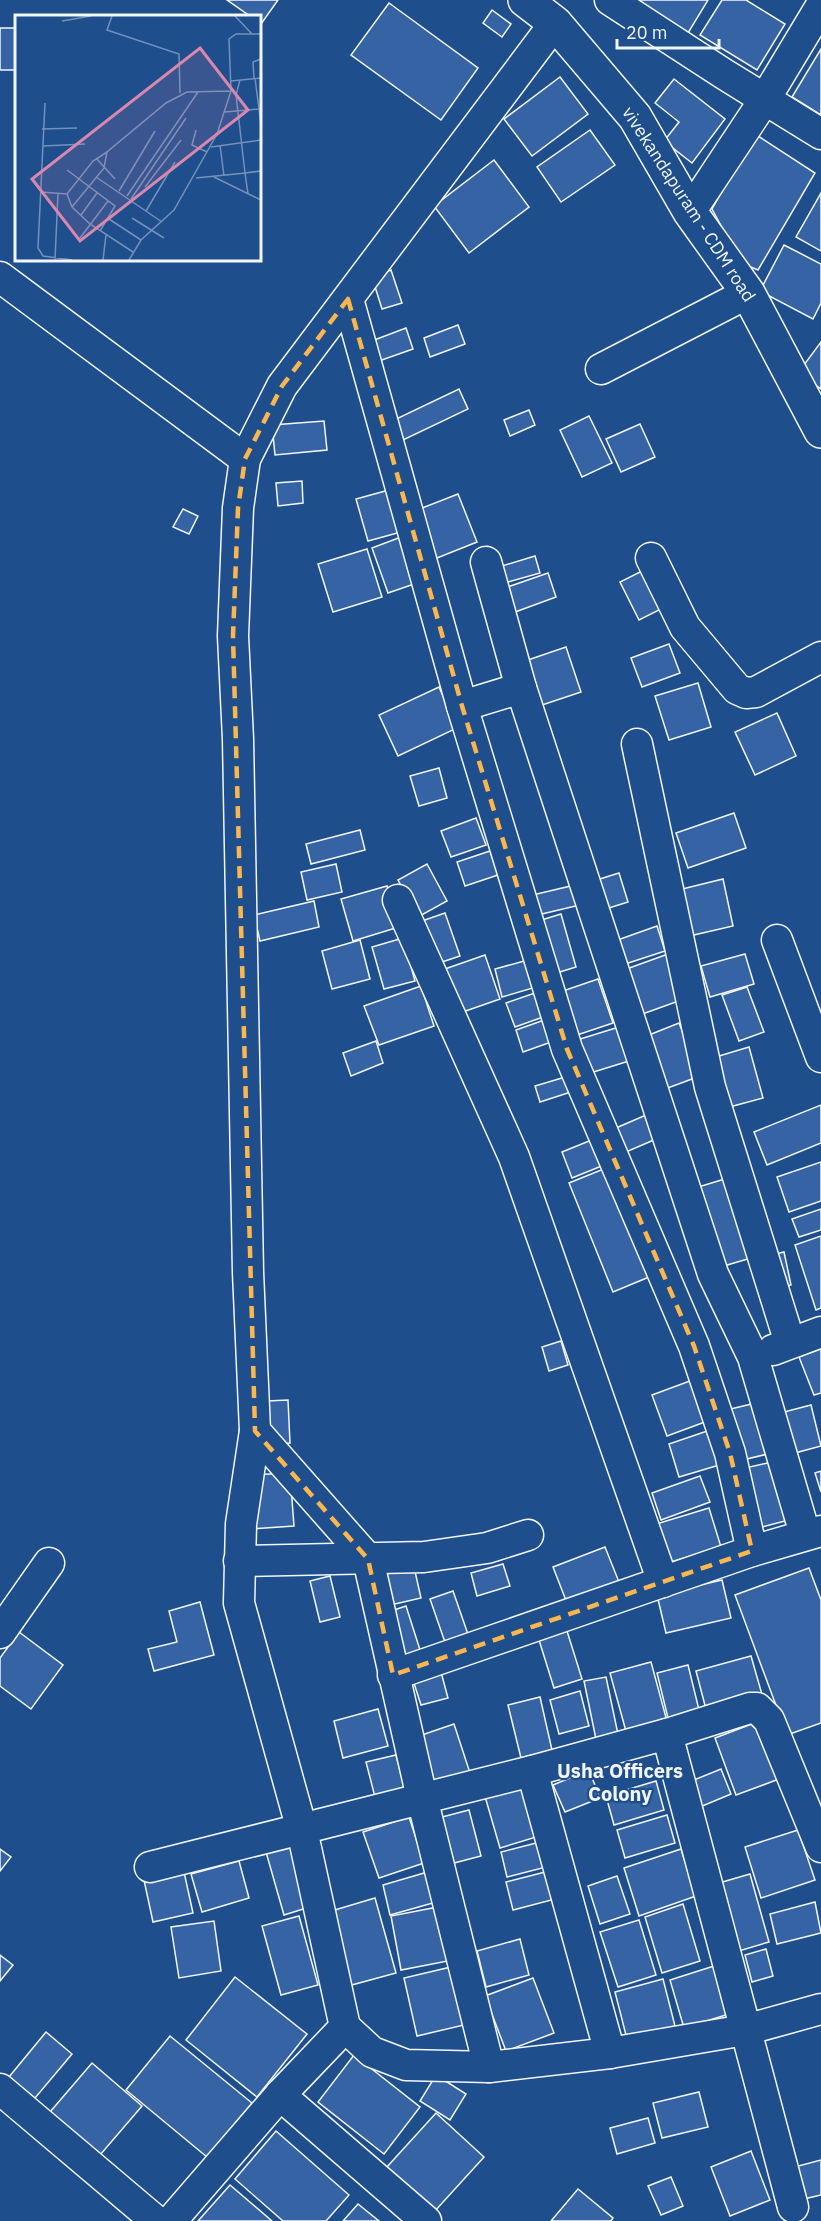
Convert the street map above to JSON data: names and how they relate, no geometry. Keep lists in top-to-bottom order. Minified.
{"streets":{"street":["vivekandapuram - CDM road"]},"districts":["Usha Officers Colony"],"scale_bar":"20 m"}
